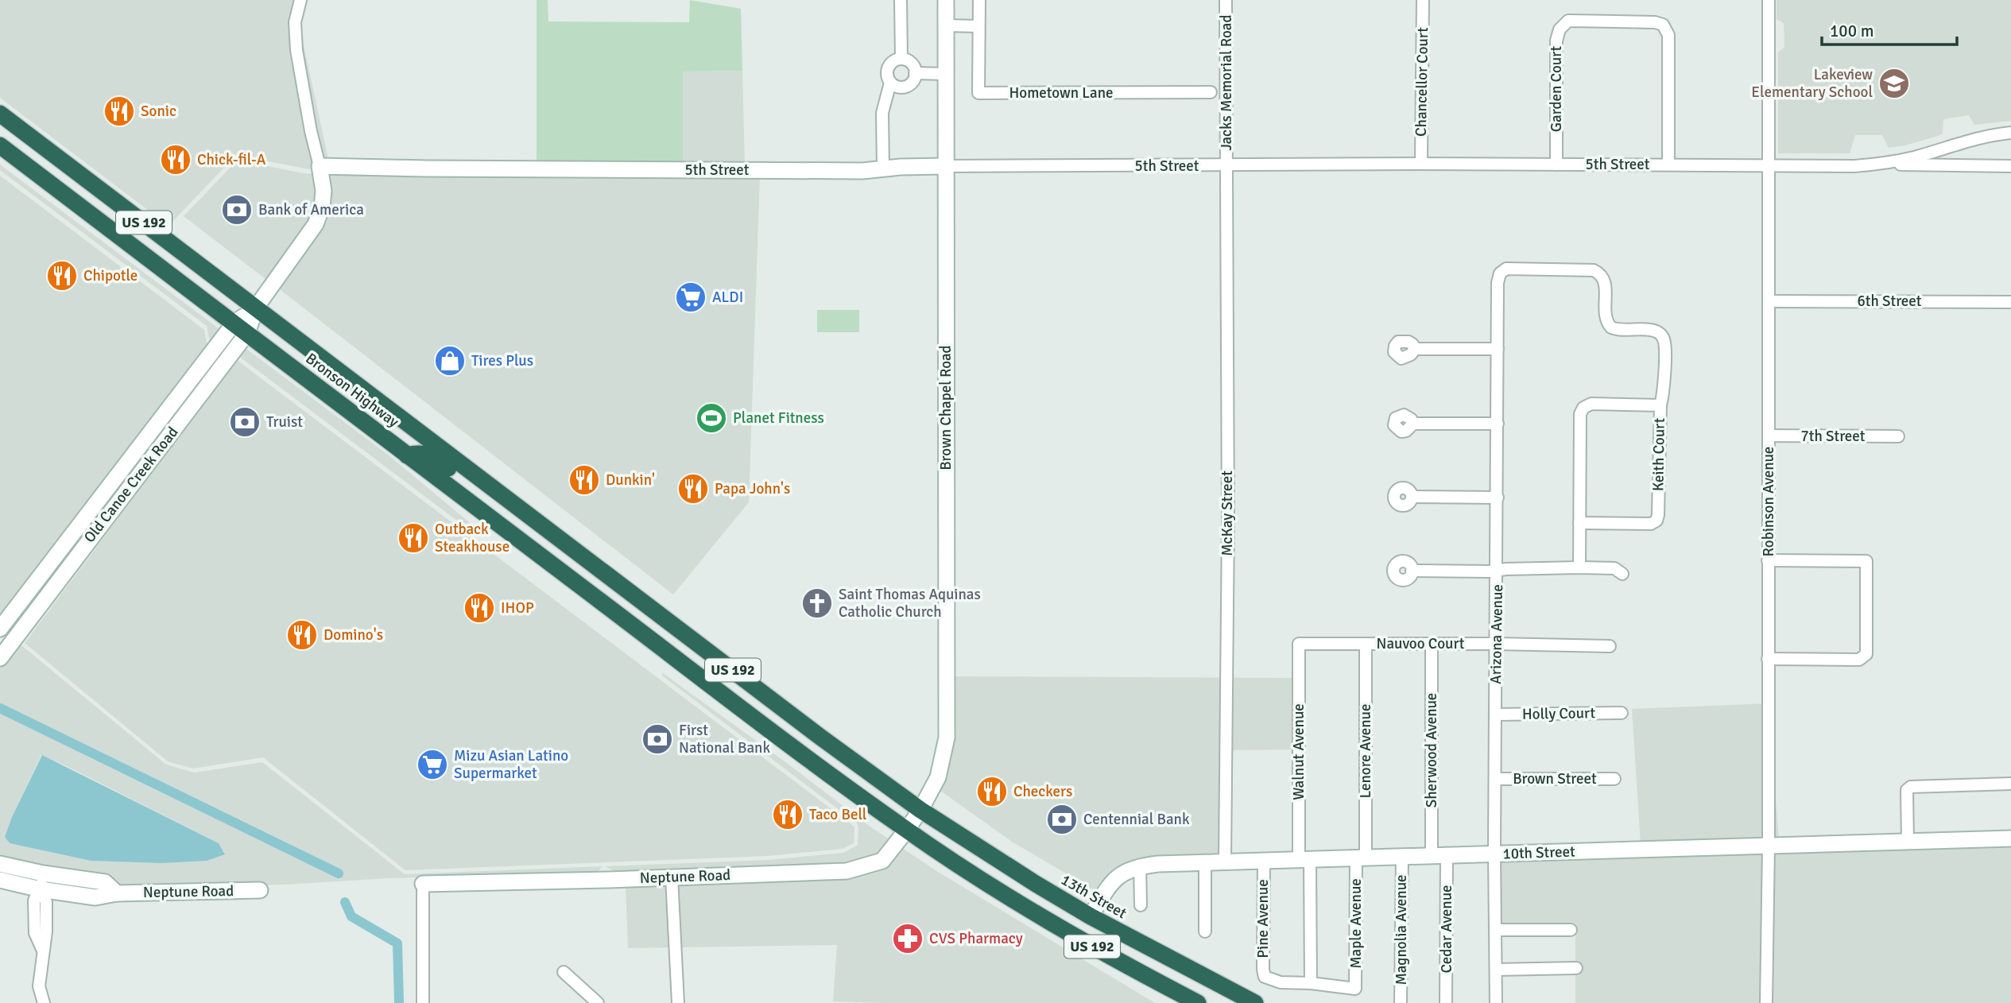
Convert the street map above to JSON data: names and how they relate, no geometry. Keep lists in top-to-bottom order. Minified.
{"streets":{"highway":["US 192","Bronson Highway","13th Street"],"street":["Chancellor Court","Jacks Memorial Road","Garden Court","Hometown Lane","5th Street","6th Street","Brown Chapel Road","7th Street","Keith Court","Old Canoe Creek Road","Robinson Avenue","McKay Street","Arizona Avenue","Nauvoo Court","Holly Court","Sherwood Avenue","Lenore Avenue","Walnut Avenue","Brown Street","10th Street","Neptune Road","Pine Avenue","Maple Avenue","Cedar Avenue","Magnolia Avenue"]},"crossings":[["Chancellor Court","5th Street"],["Jacks Memorial Road","5th Street"],["Jacks Memorial Road","McKay Street"],["Garden Court","5th Street"],["5th Street","Brown Chapel Road"],["5th Street","Old Canoe Creek Road"],["5th Street","Robinson Avenue"],["5th Street","McKay Street"],["US 192","Bronson Highway"],["US 192","Brown Chapel Road"],["US 192","Neptune Road"],["US 192","13th Street"],["6th Street","Robinson Avenue"],["Bronson Highway","Old Canoe Creek Road"],["Bronson Highway","Neptune Road"],["Brown Chapel Road","Neptune Road"],["Brown Chapel Road","13th Street"],["7th Street","Robinson Avenue"],["Keith Court","Arizona Avenue"],["Robinson Avenue","10th Street"],["McKay Street","10th Street"],["Arizona Avenue","Nauvoo Court"],["Arizona Avenue","Holly Court"],["Arizona Avenue","Brown Street"],["Arizona Avenue","10th Street"],["Nauvoo Court","Sherwood Avenue"],["Nauvoo Court","Lenore Avenue"],["Nauvoo Court","Walnut Avenue"],["Sherwood Avenue","10th Street"],["Sherwood Avenue","Cedar Avenue"],["Lenore Avenue","10th Street"],["Lenore Avenue","Maple Avenue"],["Walnut Avenue","10th Street"],["Walnut Avenue","Pine Avenue"],["Walnut Avenue","Maple Avenue"],["10th Street","13th Street"],["10th Street","Pine Avenue"],["10th Street","Maple Avenue"],["10th Street","Cedar Avenue"],["10th Street","Magnolia Avenue"],["Neptune Road","13th Street"],["Pine Avenue","Maple Avenue"]],"places":{"school or university":["Lakeview Elementary School"],"restaurant":["Sonic","Chick-fil-A","Chipotle","Dunkin'","Papa John's","Outback Steakhouse","IHOP","Domino's","Checkers","Taco Bell"],"bank":["Bank of America","Truist","First National Bank","Centennial Bank"],"supermarket":["ALDI","Mizu Asian Latino Supermarket"],"shop":["Tires Plus"],"sports":["Planet Fitness"],"church":["Saint Thomas Aquinas Catholic Church"],"pharmacy":["CVS Pharmacy"]},"scale_bar":"100 m"}
